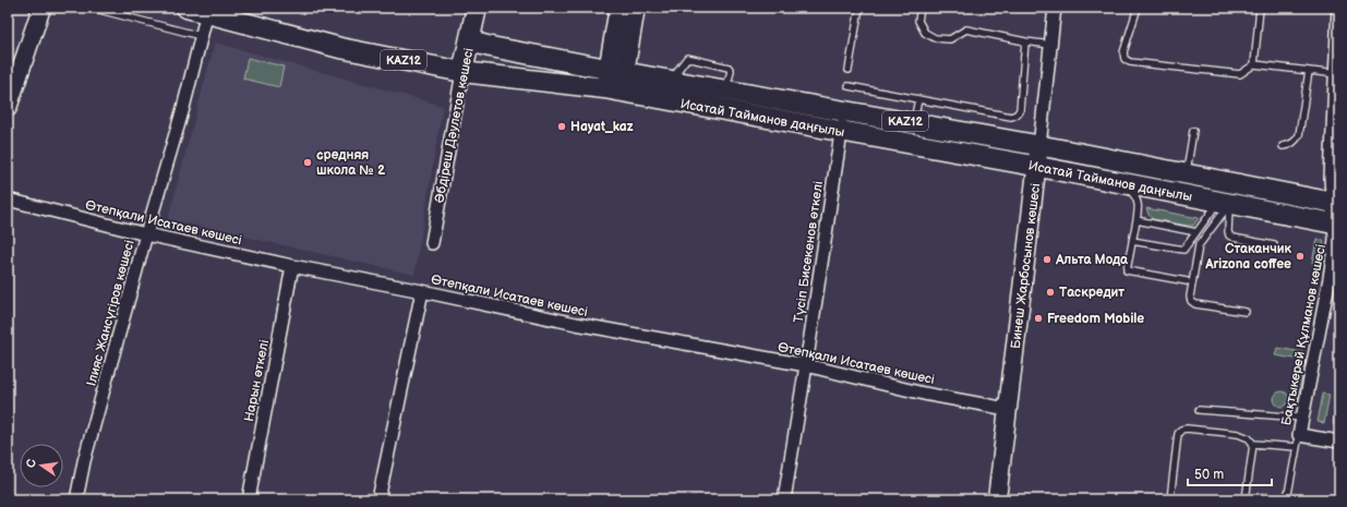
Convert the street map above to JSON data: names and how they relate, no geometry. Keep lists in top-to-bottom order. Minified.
{"streets":{"main road":["KAZ12","Исатай Тайманов даңғылы","Әбдіреш Дәулетов көшесі"],"street":["Өтепқали Исатаев көшесі","Түсіп Бисекенов өткелі","Бинеш Жарбосынов көшесі","Ілияс Жансүгіров көшесі","Бақтыкерей Құлманов көшесі","Нарын өткелі"]},"crossings":[["Исатай Тайманов даңғылы","Әбдіреш Дәулетов көшесі"],["Исатай Тайманов даңғылы","Түсіп Бисекенов өткелі"],["Исатай Тайманов даңғылы","Бинеш Жарбосынов көшесі"],["Исатай Тайманов даңғылы","Ілияс Жансүгіров көшесі"],["Исатай Тайманов даңғылы","Бақтыкерей Құлманов көшесі"],["Өтепқали Исатаев көшесі","Түсіп Бисекенов өткелі"],["Өтепқали Исатаев көшесі","Бинеш Жарбосынов көшесі"],["Өтепқали Исатаев көшесі","Ілияс Жансүгіров көшесі"],["Өтепқали Исатаев көшесі","Нарын өткелі"]],"places":["Hayat_kaz","cредняя школа № 2","Стаканчик Arizona coffee","Альта Мода","Таскредит","Freedom Mobile"],"scale_bar":"50 m","north":"left"}
